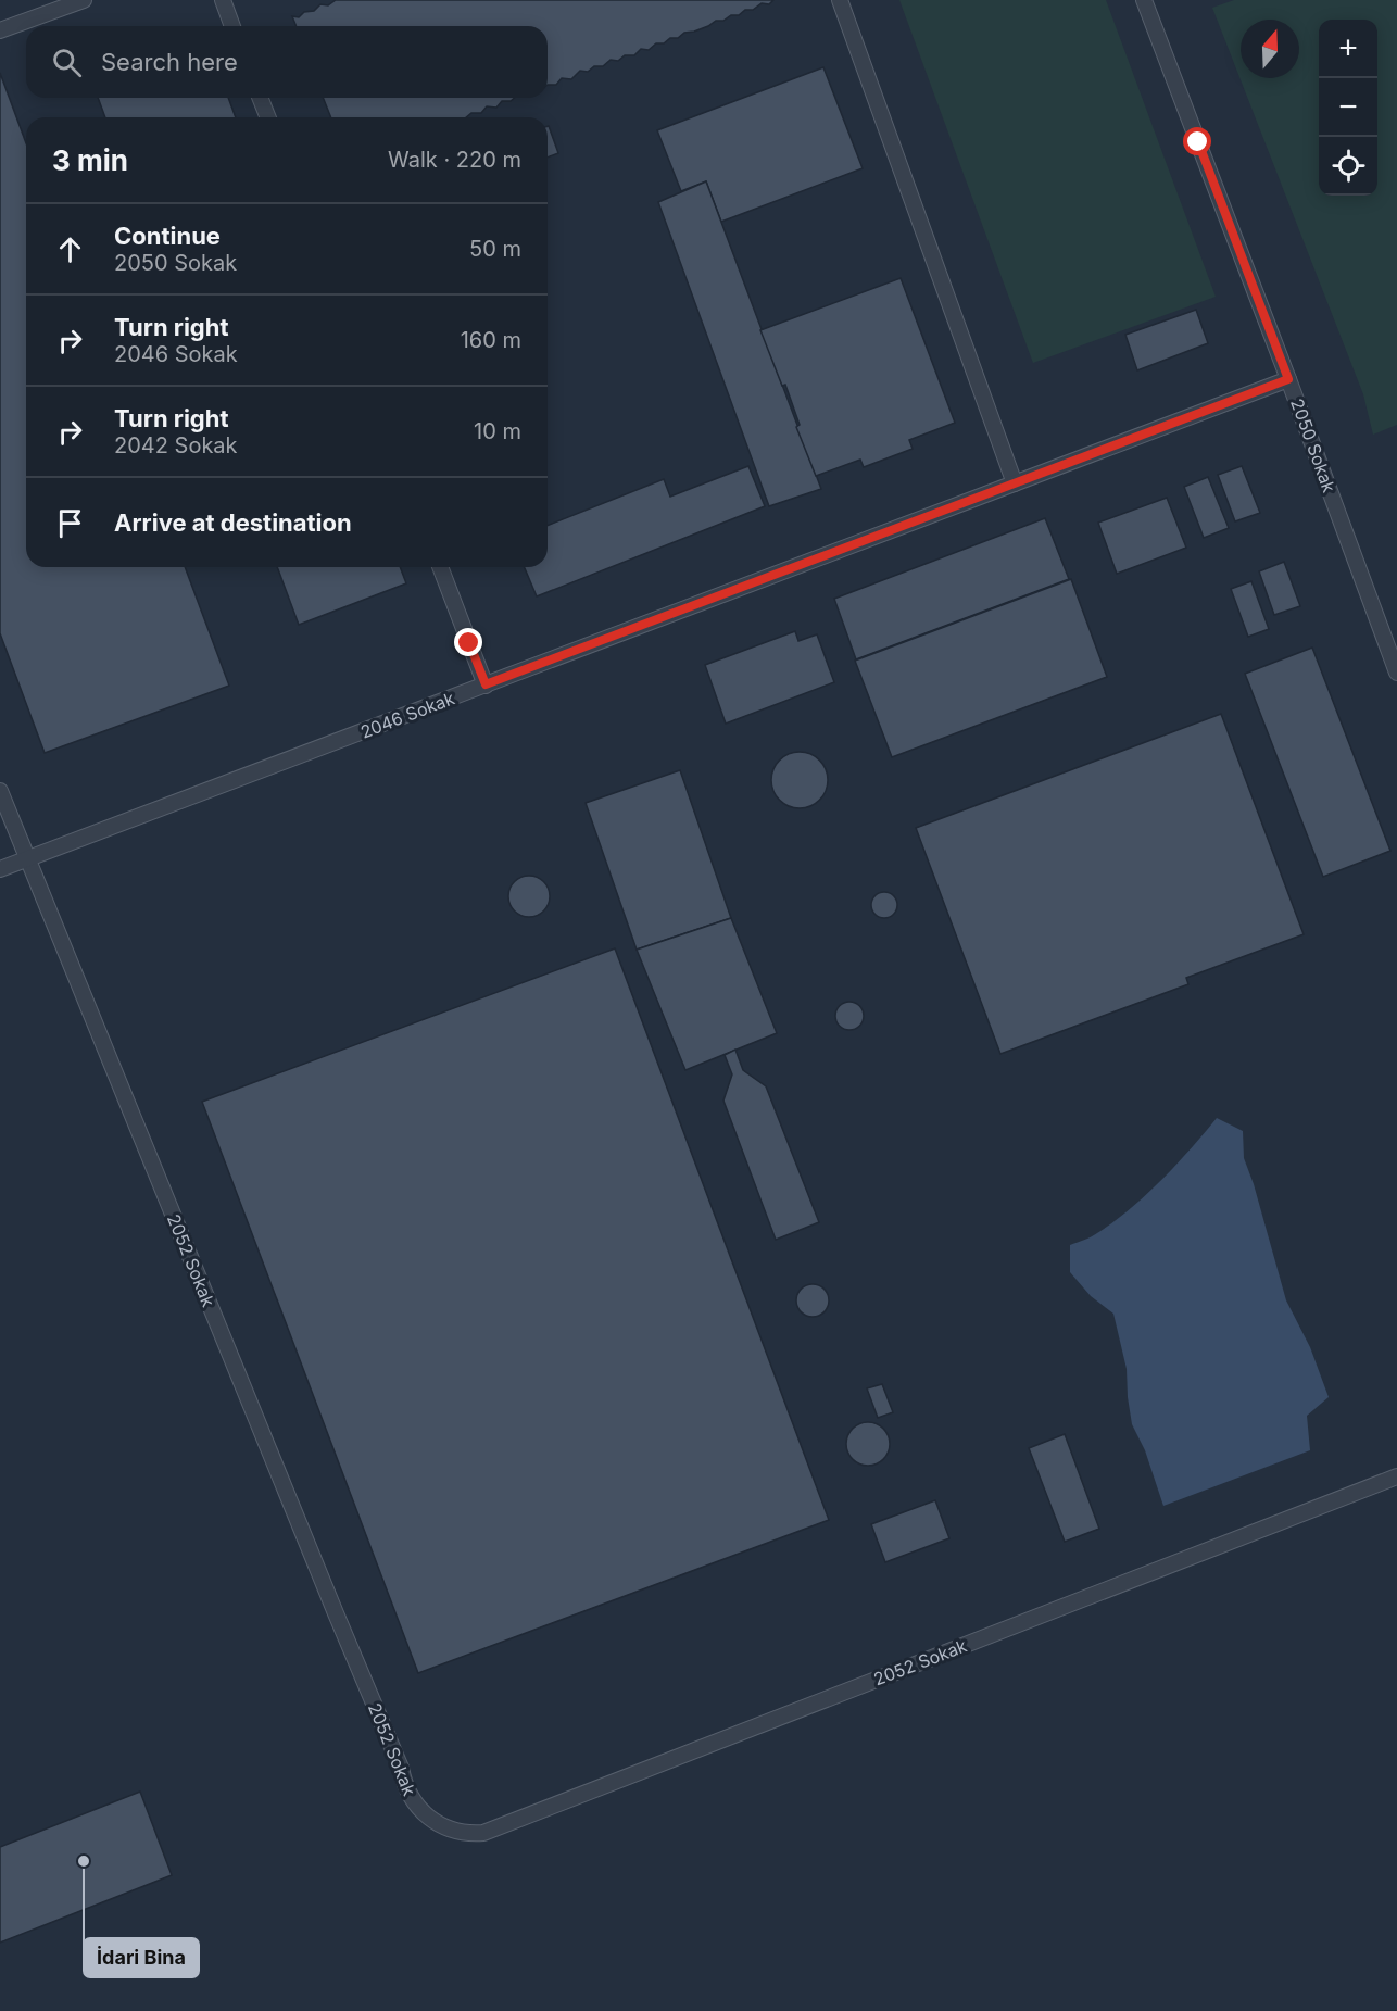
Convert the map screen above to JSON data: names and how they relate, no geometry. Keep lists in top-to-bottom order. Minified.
{"streets":{"lane":["2050 Sokak","2046 Sokak","2052 Sokak"]},"crossings":[["2050 Sokak","2046 Sokak"],["2046 Sokak","2052 Sokak"]],"places":["İdari Bina"],"north":"top","page":{"map_buttons":["+","−"],"search":"Search here","heading":["3 min","Walk · 220 m"],"list":[["Continue","2050 Sokak","50 m"],["Turn right","2046 Sokak","160 m"],["Turn right","2042 Sokak","10 m"],"Arrive at destination"]}}
